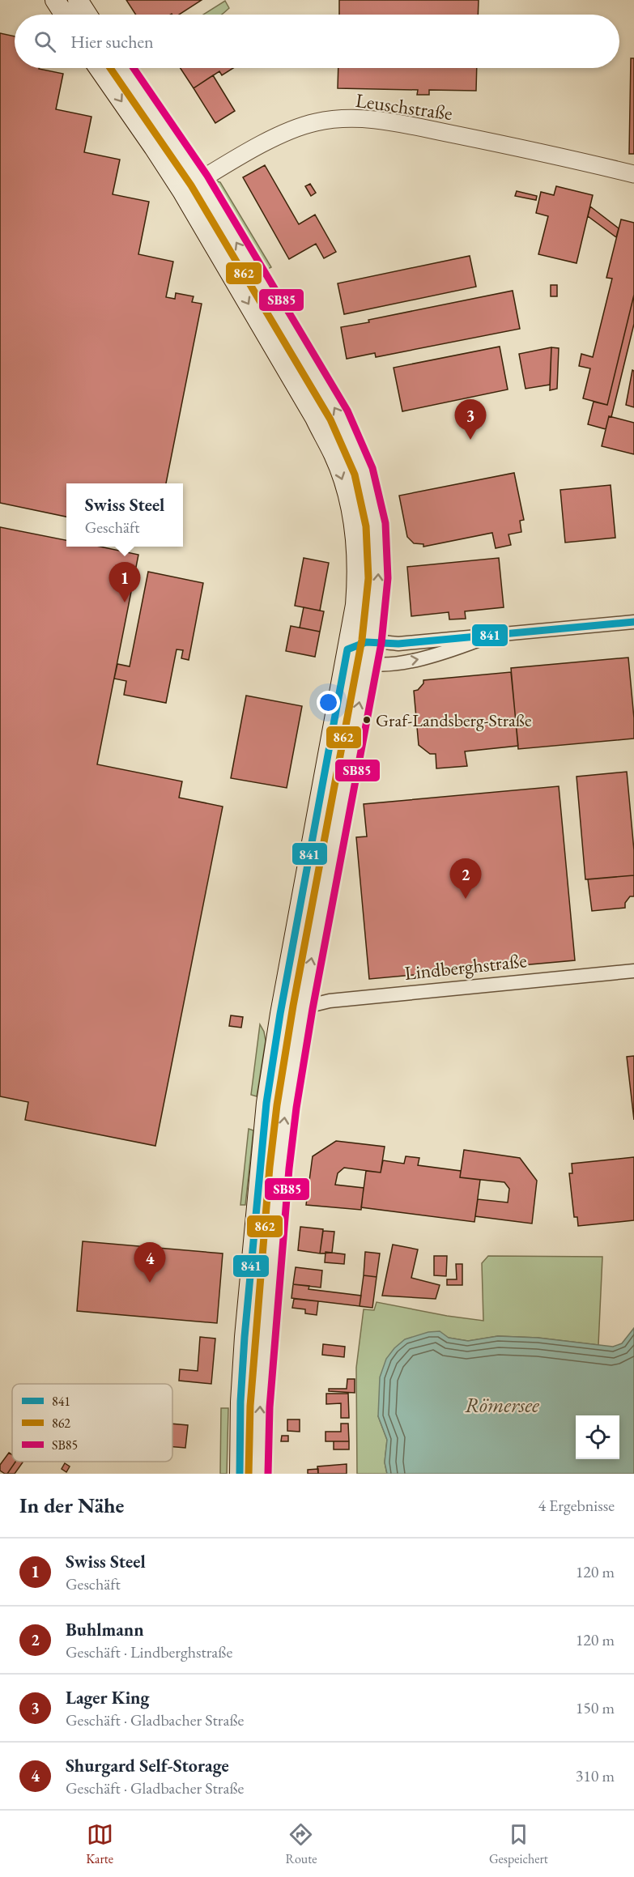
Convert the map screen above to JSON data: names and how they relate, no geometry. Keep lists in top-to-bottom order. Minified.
{"streets":{"street":["Leuschstraße","Lindberghstraße"]},"water":["Römersee"],"places":["Graf-Landsberg-Straße"],"lines":["transit line 862","transit line SB85","transit line 841"],"legend":["841","862","SB85"],"page":{"search":"Hier suchen","pins":["3","1","2","4"],"popup":["Swiss Steel","Geschäft"],"heading":["In der Nähe","4 Ergebnisse"],"list":[{"mark":"1","name":"Swiss Steel","note":"Geschäft","value":"120 m"},{"mark":"2","name":"Buhlmann","note":"Geschäft · Lindberghstraße","value":"120 m"},{"mark":"3","name":"Lager King","note":"Geschäft · Gladbacher Straße","value":"150 m"},{"mark":"4","name":"Shurgard Self-Storage","note":"Geschäft · Gladbacher Straße","value":"310 m"}],"nav":["Karte","Route","Gespeichert"]}}
